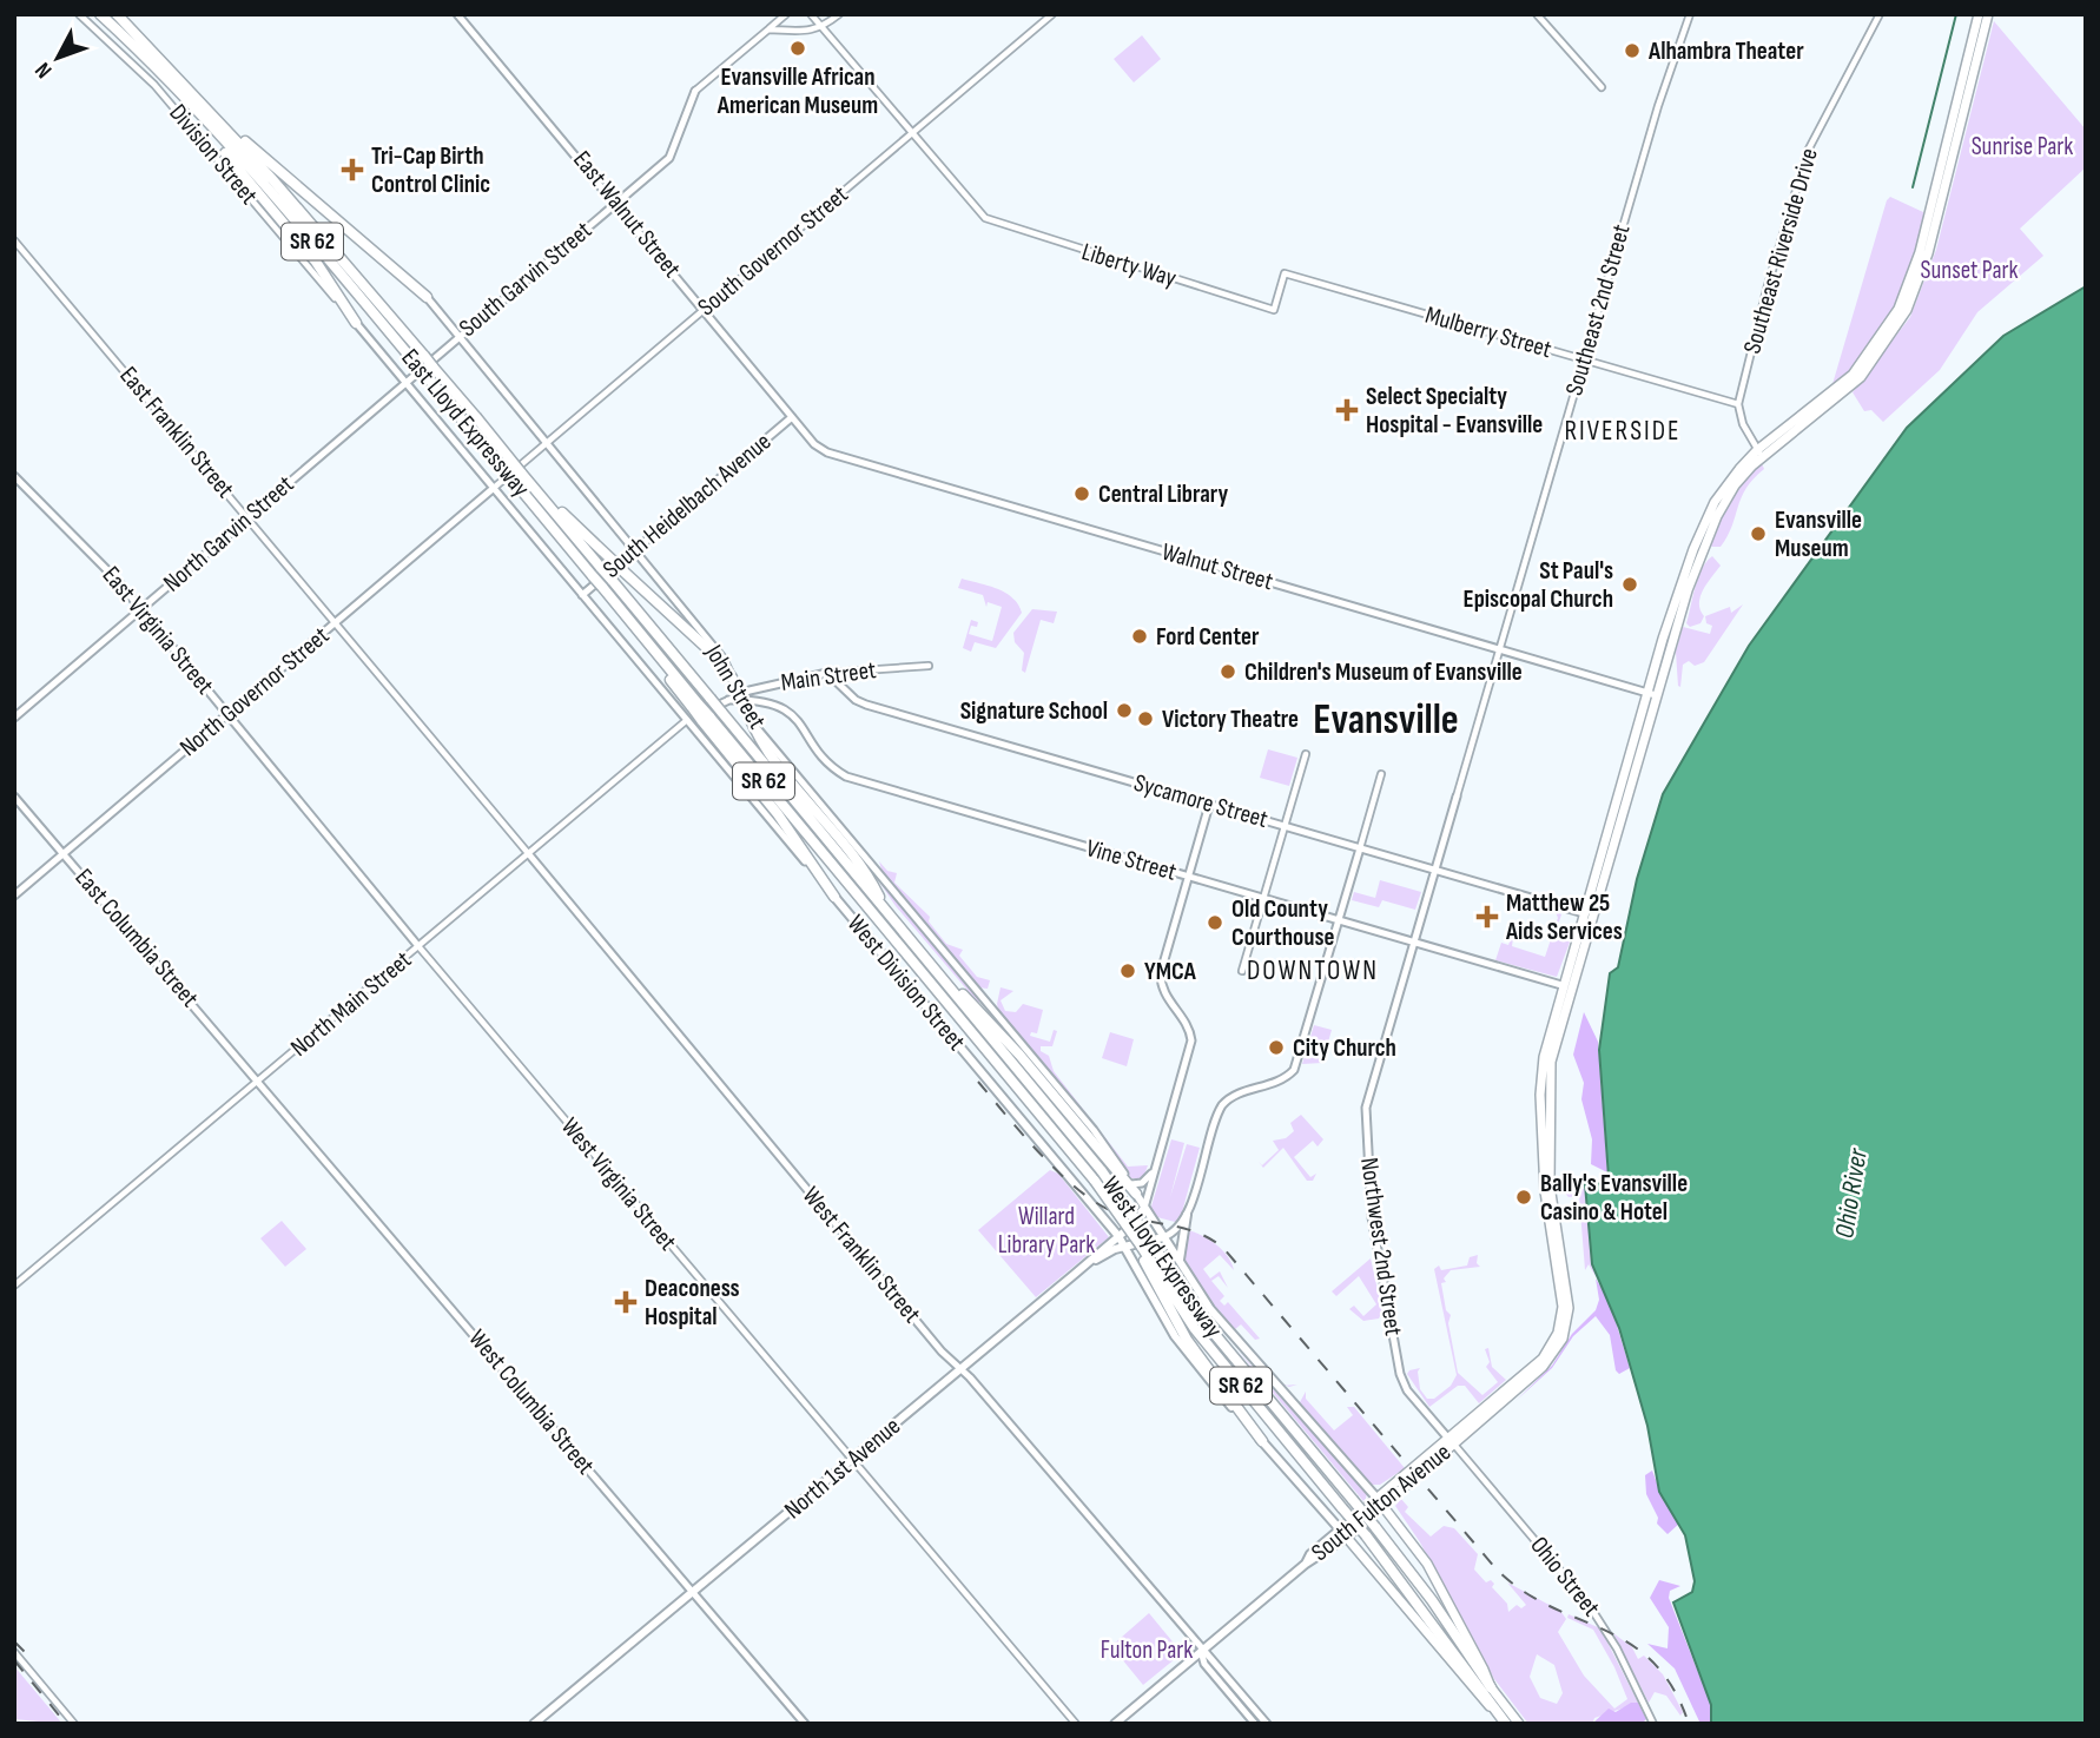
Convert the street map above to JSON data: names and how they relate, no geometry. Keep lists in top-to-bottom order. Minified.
{"streets":{"highway":["SR 62","East Lloyd Expressway","West Lloyd Expressway","South Fulton Avenue"],"main road":["Division Street","East Walnut Street","South Garvin Street","South Heidelbach Avenue","North Garvin Street","Walnut Street","East Virginia Street","Main Street","John Street","North Governor Street","Sycamore Street","Vine Street","East Columbia Street","West Division Street","Northwest 2nd Street","West Franklin Street","West Columbia Street","North 1st Avenue"],"street":["South Governor Street","Southeast Riverside Drive","Liberty Way","Southeast 2nd Street","Mulberry Street","East Franklin Street","North Main Street","West Virginia Street","Ohio Street"]},"crossings":[["Division Street","South Governor Street"],["Division Street","South Garvin Street"],["Division Street","South Heidelbach Avenue"],["Division Street","North Garvin Street"],["Division Street","North Governor Street"],["Division Street","Vine Street"],["Division Street","West Division Street"],["Division Street","North Main Street"],["East Walnut Street","South Governor Street"],["East Walnut Street","South Garvin Street"],["East Walnut Street","South Heidelbach Avenue"],["East Walnut Street","Walnut Street"],["SR 62","East Lloyd Expressway"],["SR 62","West Lloyd Expressway"],["South Governor Street","Liberty Way"],["South Governor Street","John Street"],["South Governor Street","North Governor Street"],["Southeast Riverside Drive","Mulberry Street"],["Liberty Way","Mulberry Street"],["South Garvin Street","North Garvin Street"],["South Garvin Street","John Street"],["Southeast 2nd Street","Mulberry Street"],["Southeast 2nd Street","Walnut Street"],["Southeast 2nd Street","Northwest 2nd Street"],["East Lloyd Expressway","West Lloyd Expressway"],["East Franklin Street","North Garvin Street"],["East Franklin Street","North Governor Street"],["East Franklin Street","North Main Street"],["East Franklin Street","West Franklin Street"],["South Heidelbach Avenue","Walnut Street"],["South Heidelbach Avenue","John Street"],["North Garvin Street","East Virginia Street"],["East Virginia Street","North Governor Street"],["East Virginia Street","North Main Street"],["East Virginia Street","West Virginia Street"],["Main Street","John Street"],["Main Street","Sycamore Street"],["Main Street","Vine Street"],["John Street","Vine Street"],["North Governor Street","East Columbia Street"],["Sycamore Street","Northwest 2nd Street"],["Vine Street","West Division Street"],["Vine Street","North Main Street"],["Vine Street","Northwest 2nd Street"],["East Columbia Street","North Main Street"],["East Columbia Street","West Columbia Street"],["West Division Street","North Main Street"],["West Division Street","North 1st Avenue"],["West Division Street","South Fulton Avenue"],["North Main Street","West Virginia Street"],["North Main Street","West Franklin Street"],["North Main Street","West Columbia Street"],["West Virginia Street","North 1st Avenue"],["Northwest 2nd Street","South Fulton Avenue"],["Northwest 2nd Street","Ohio Street"],["West Franklin Street","North 1st Avenue"],["West Franklin Street","South Fulton Avenue"],["West Columbia Street","North 1st Avenue"],["South Fulton Avenue","Ohio Street"]],"districts":["RIVERSIDE","Evansville","DOWNTOWN"],"water":["Ohio River"],"parks":["Sunrise Park","Sunset Park","Willard Library Park","Fulton Park"],"places":{"other":["Evansville African American Museum","Alhambra Theater","Central Library","Evansville Museum","St Paul's Episcopal Church","Ford Center","Children's Museum of Evansville","Signature School","Victory Theatre","Old County Courthouse","YMCA","City Church","Bally's Evansville Casino & Hotel"],"health":["Tri-Cap Birth Control Clinic","Select Specialty Hospital - Evansville","Matthew 25 Aids Services","Deaconess Hospital"]},"north":"bottom left"}
